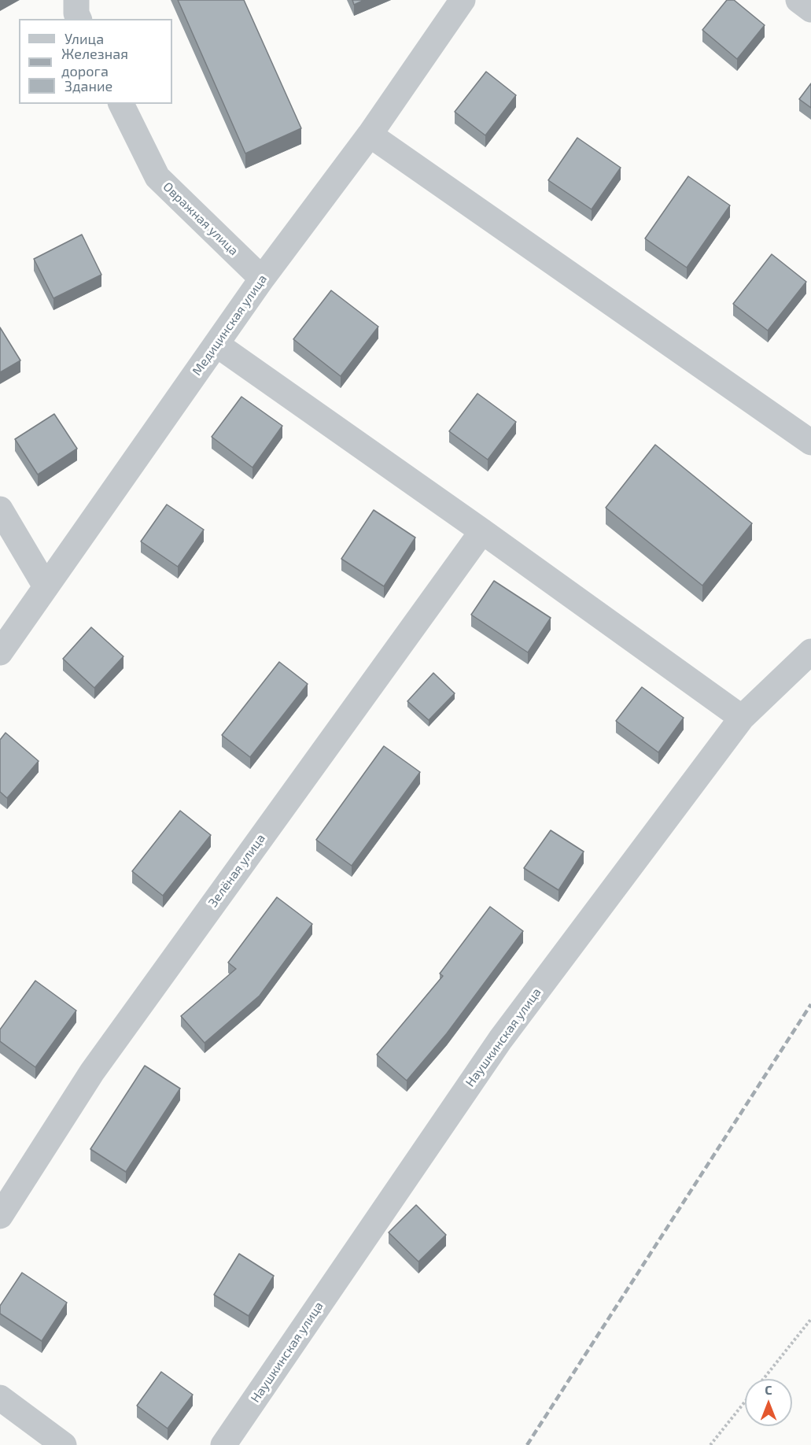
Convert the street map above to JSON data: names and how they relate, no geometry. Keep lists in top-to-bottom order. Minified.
{"streets":{"street":["Овражная улица","Медицинская улица","Зелёная улица","Наушкинская улица"]},"crossings":[["Овражная улица","Медицинская улица"]],"legend":["Улица","Железная дорога","Здание"],"north":"top"}
